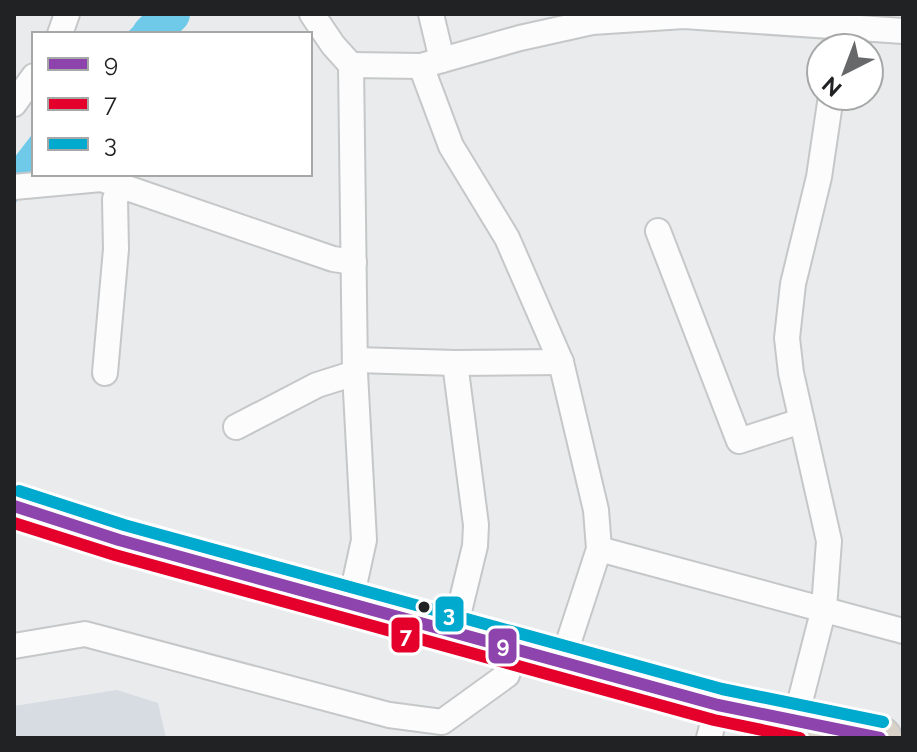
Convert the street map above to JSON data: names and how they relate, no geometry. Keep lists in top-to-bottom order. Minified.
{"lines":["transit line 3","transit line 9","transit line 7"],"legend":["9","7","3"],"north":"bottom left"}
